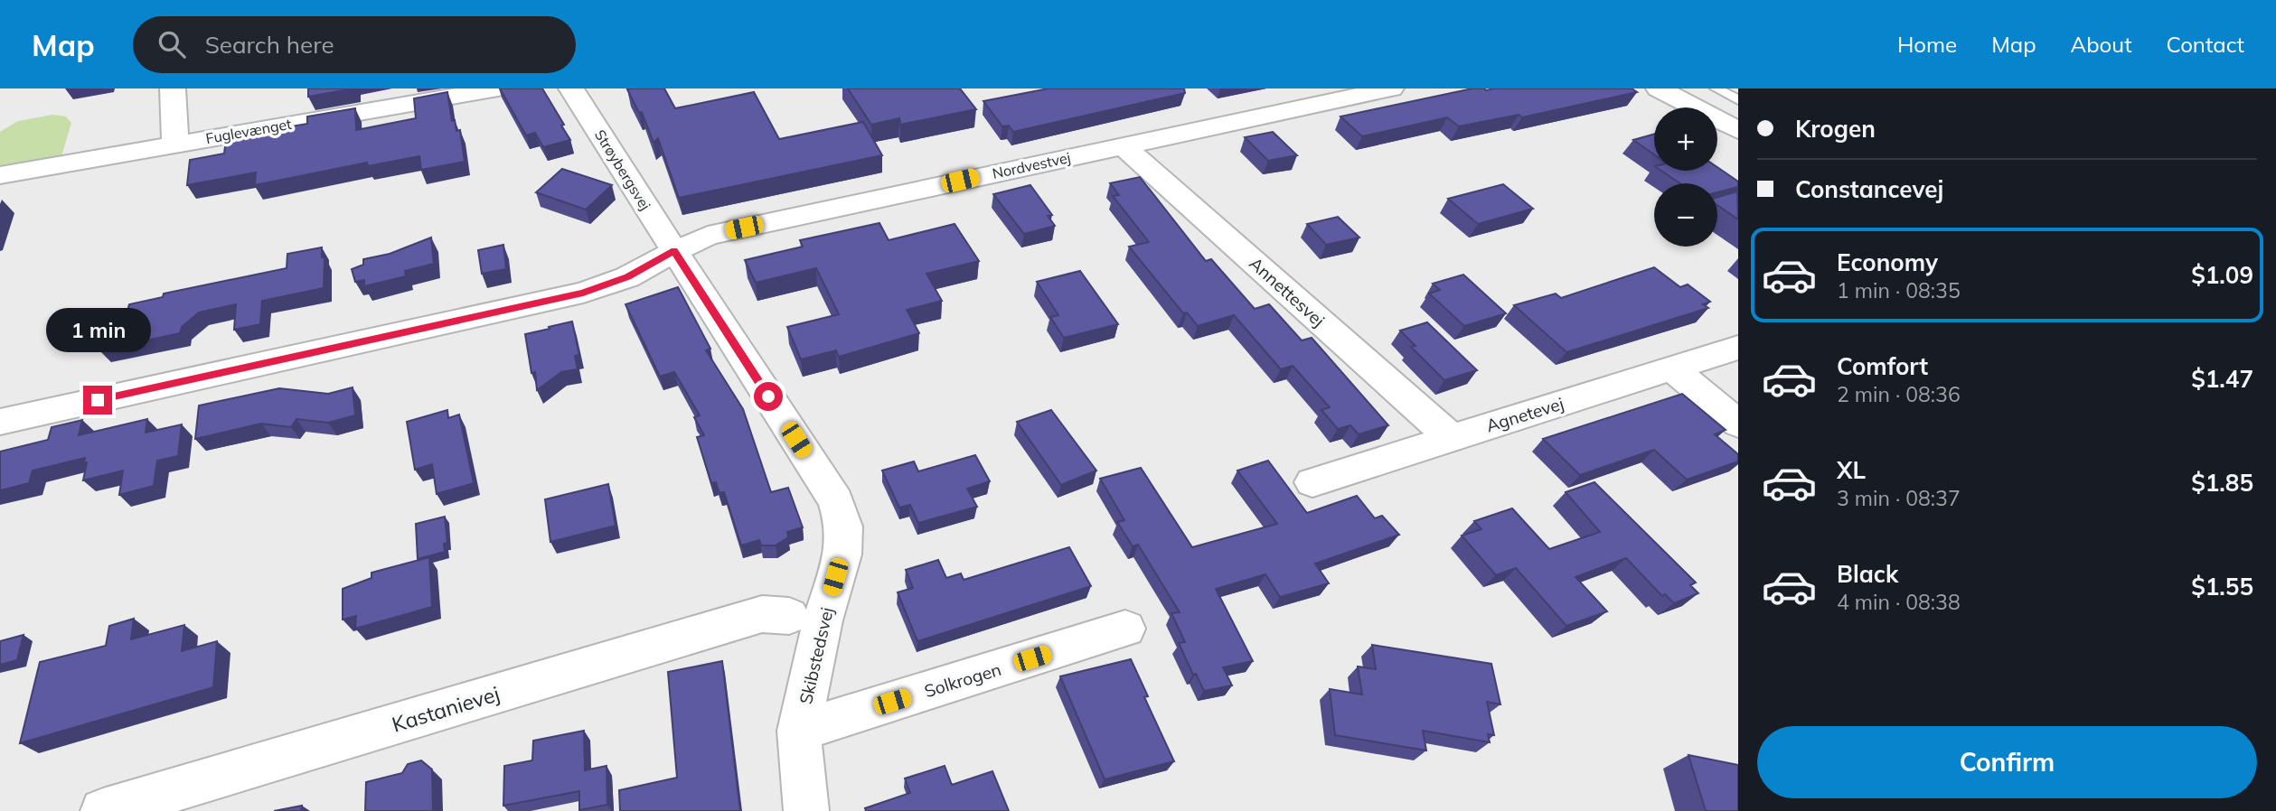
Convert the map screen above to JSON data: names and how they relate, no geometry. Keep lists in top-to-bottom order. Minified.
{"streets":{"street":["Fuglevænget","Nordvestvej","Strøybergsvej","Annettesvej","Agnetevej","Skibstedsvej","Solkrogen","Kastanievej"]},"crossings":[["Nordvestvej","Strøybergsvej"],["Nordvestvej","Annettesvej"],["Nordvestvej","Skibstedsvej"],["Strøybergsvej","Skibstedsvej"],["Annettesvej","Agnetevej"],["Skibstedsvej","Solkrogen"]],"page":{"header":"Map","search":"Search here","nav":["Home","Map","About","Contact"],"banner":["Krogen","Constancevej"],"map_buttons":["+","−"],"list":[{"name":"Economy","note":"1 min · 08:35","value":"$1.09"},{"name":"Comfort","note":"2 min · 08:36","value":"$1.47"},{"name":"XL","note":"3 min · 08:37","value":"$1.85"},{"name":"Black","note":"4 min · 08:38","value":"$1.55"}],"bubble":"1 min","buttons":"Confirm"}}
